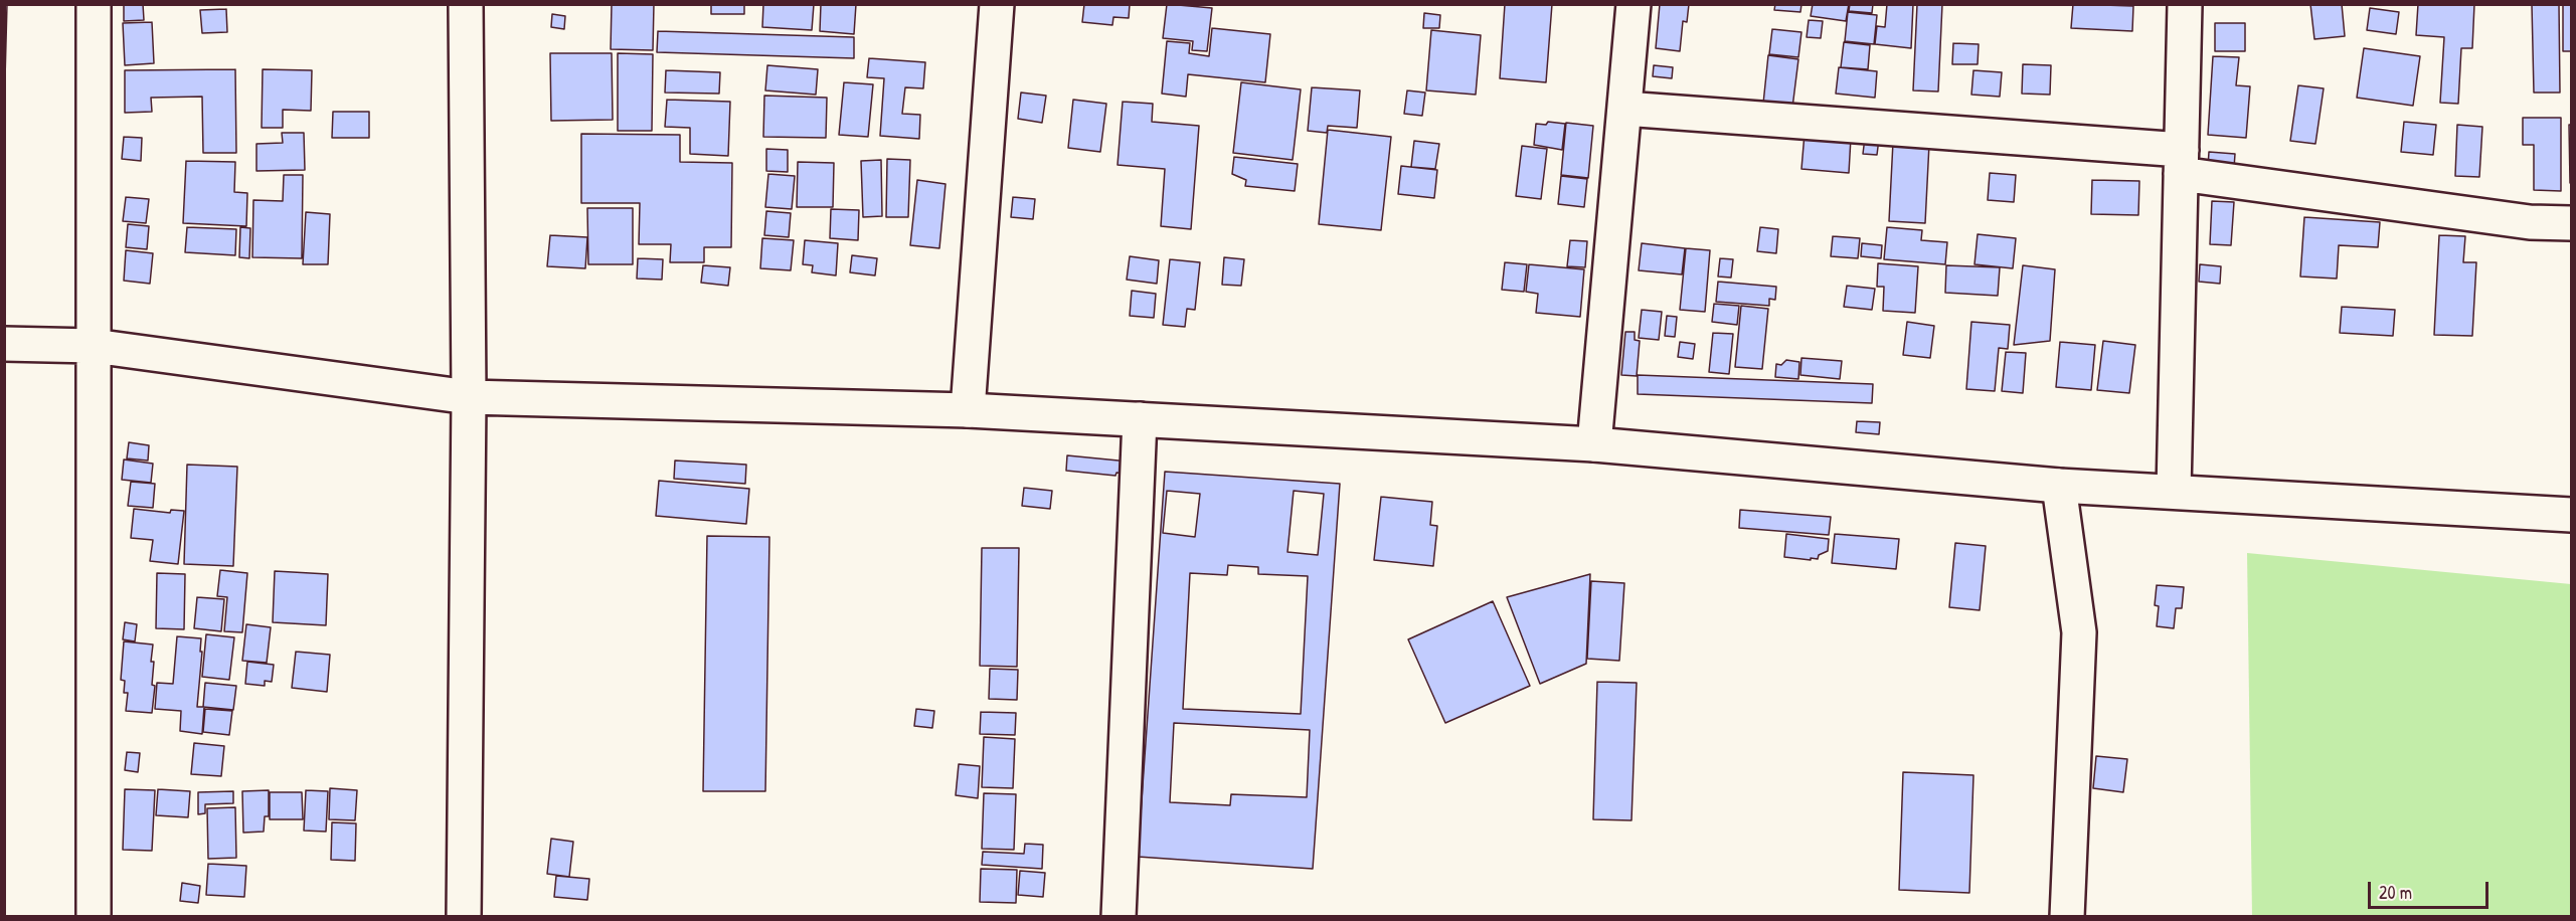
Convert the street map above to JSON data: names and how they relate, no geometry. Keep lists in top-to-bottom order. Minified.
{"scale_bar":"20 m"}
